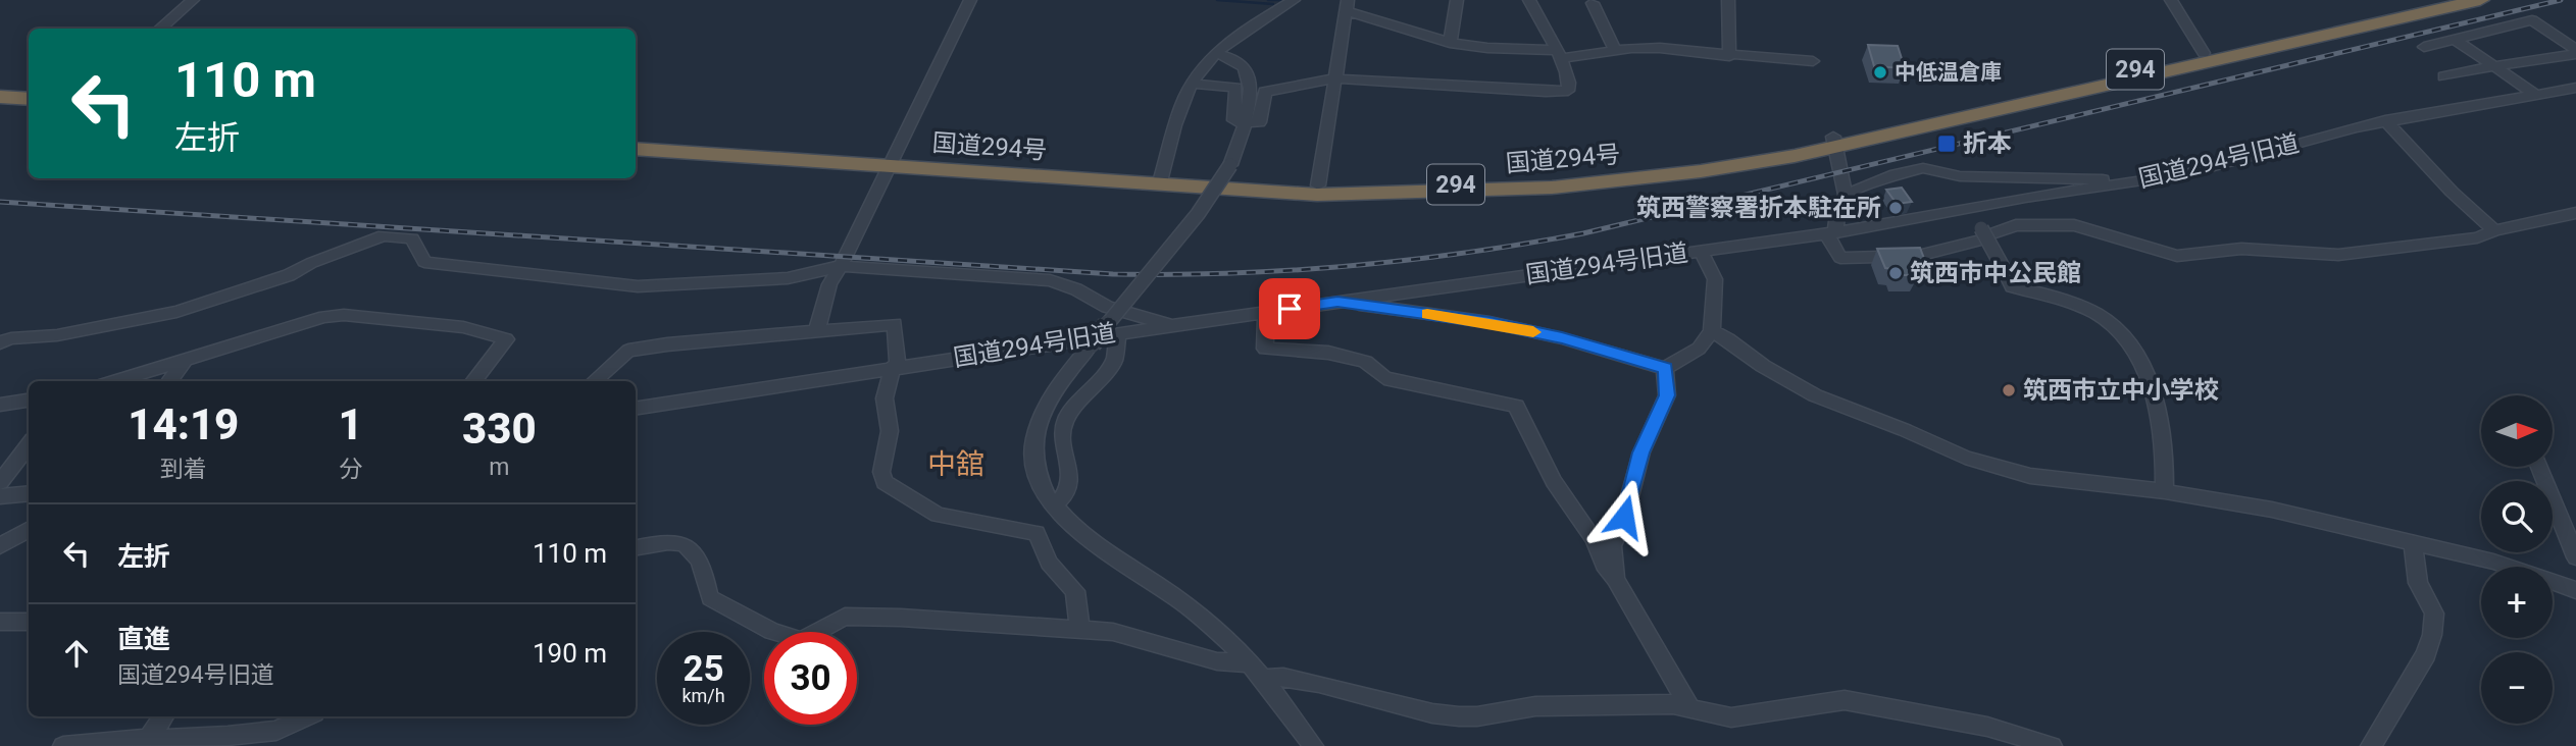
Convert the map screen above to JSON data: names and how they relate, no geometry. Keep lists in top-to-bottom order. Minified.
{"streets":{"highway":["294","国道294号"],"street":["国道294号旧道"]},"districts":["中舘"],"places":{"other":["中低温倉庫","筑西警察署折本駐在所","筑西市中公民館","筑西市立中小学校"],"transit":["折本"]},"north":"right","page":{"turn":["110 m","左折"],"eta":["14:19","到着","1","分","330","m"],"map_buttons":["+","−"],"list":[{"name":"左折","value":"110 m"},{"name":"直進","note":"国道294号旧道","value":"190 m"}],"speed":"25 km/h","limit":"30"}}
